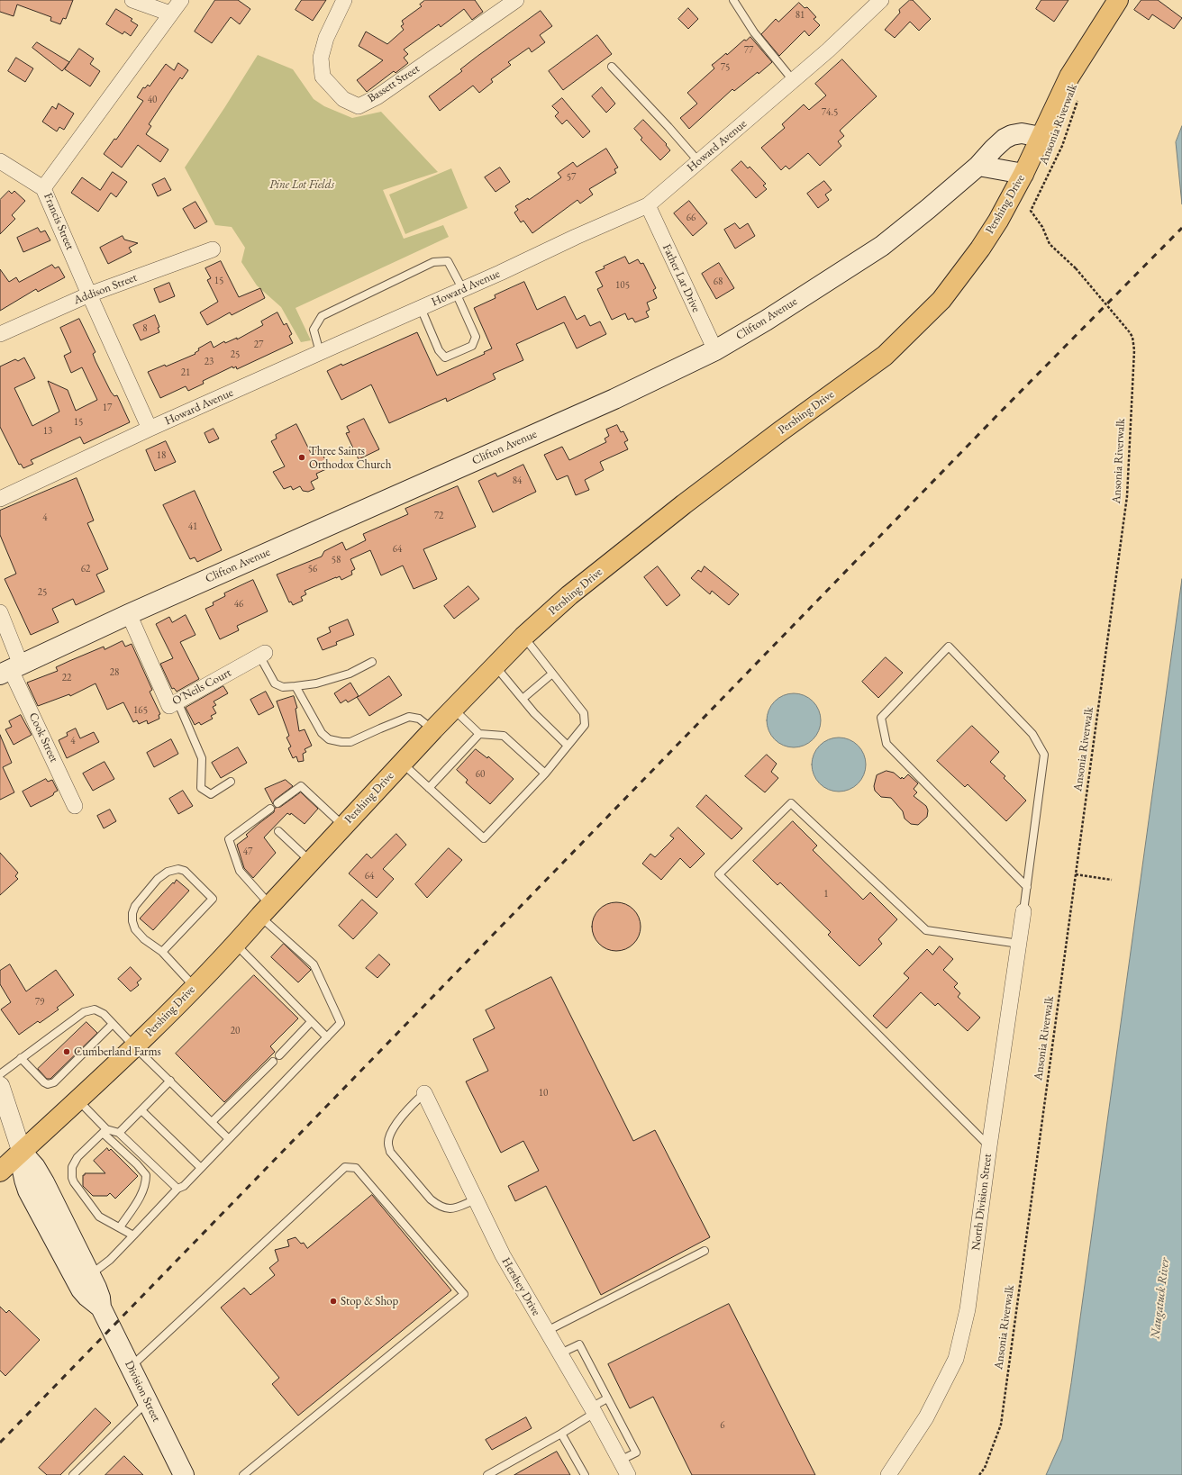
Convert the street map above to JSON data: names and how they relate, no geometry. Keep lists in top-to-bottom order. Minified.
{"streets":{"main road":["Pershing Drive","Clifton Avenue","Division Street"],"street":["Bassett Street","Howard Avenue","Francis Street","Father Lar Drive","Addison Street","O'Neils Court","Cook Street","North Division Street","Hershey Drive"],"path":["Ansonia Riverwalk"]},"crossings":[["Howard Avenue","Francis Street"],["Howard Avenue","Father Lar Drive"],["Pershing Drive","Clifton Avenue"],["Pershing Drive","Division Street"],["Francis Street","Addison Street"],["Father Lar Drive","Clifton Avenue"],["Clifton Avenue","O'Neils Court"],["Clifton Avenue","Cook Street"]],"water":["Naugatuck River"],"parks":["Pine Lot Fields"],"places":["Three Saints Orthodox Church","Cumberland Farms","Stop & Shop"],"house_numbers":["81","77","75","40","74.5","57","66","15","68","105","8","27","25","23","21","17","15","13","18","84","72","4","41","64","58","62","56","25","46","28","22","165","4","60","47","64","1","79","20","10","6"]}
